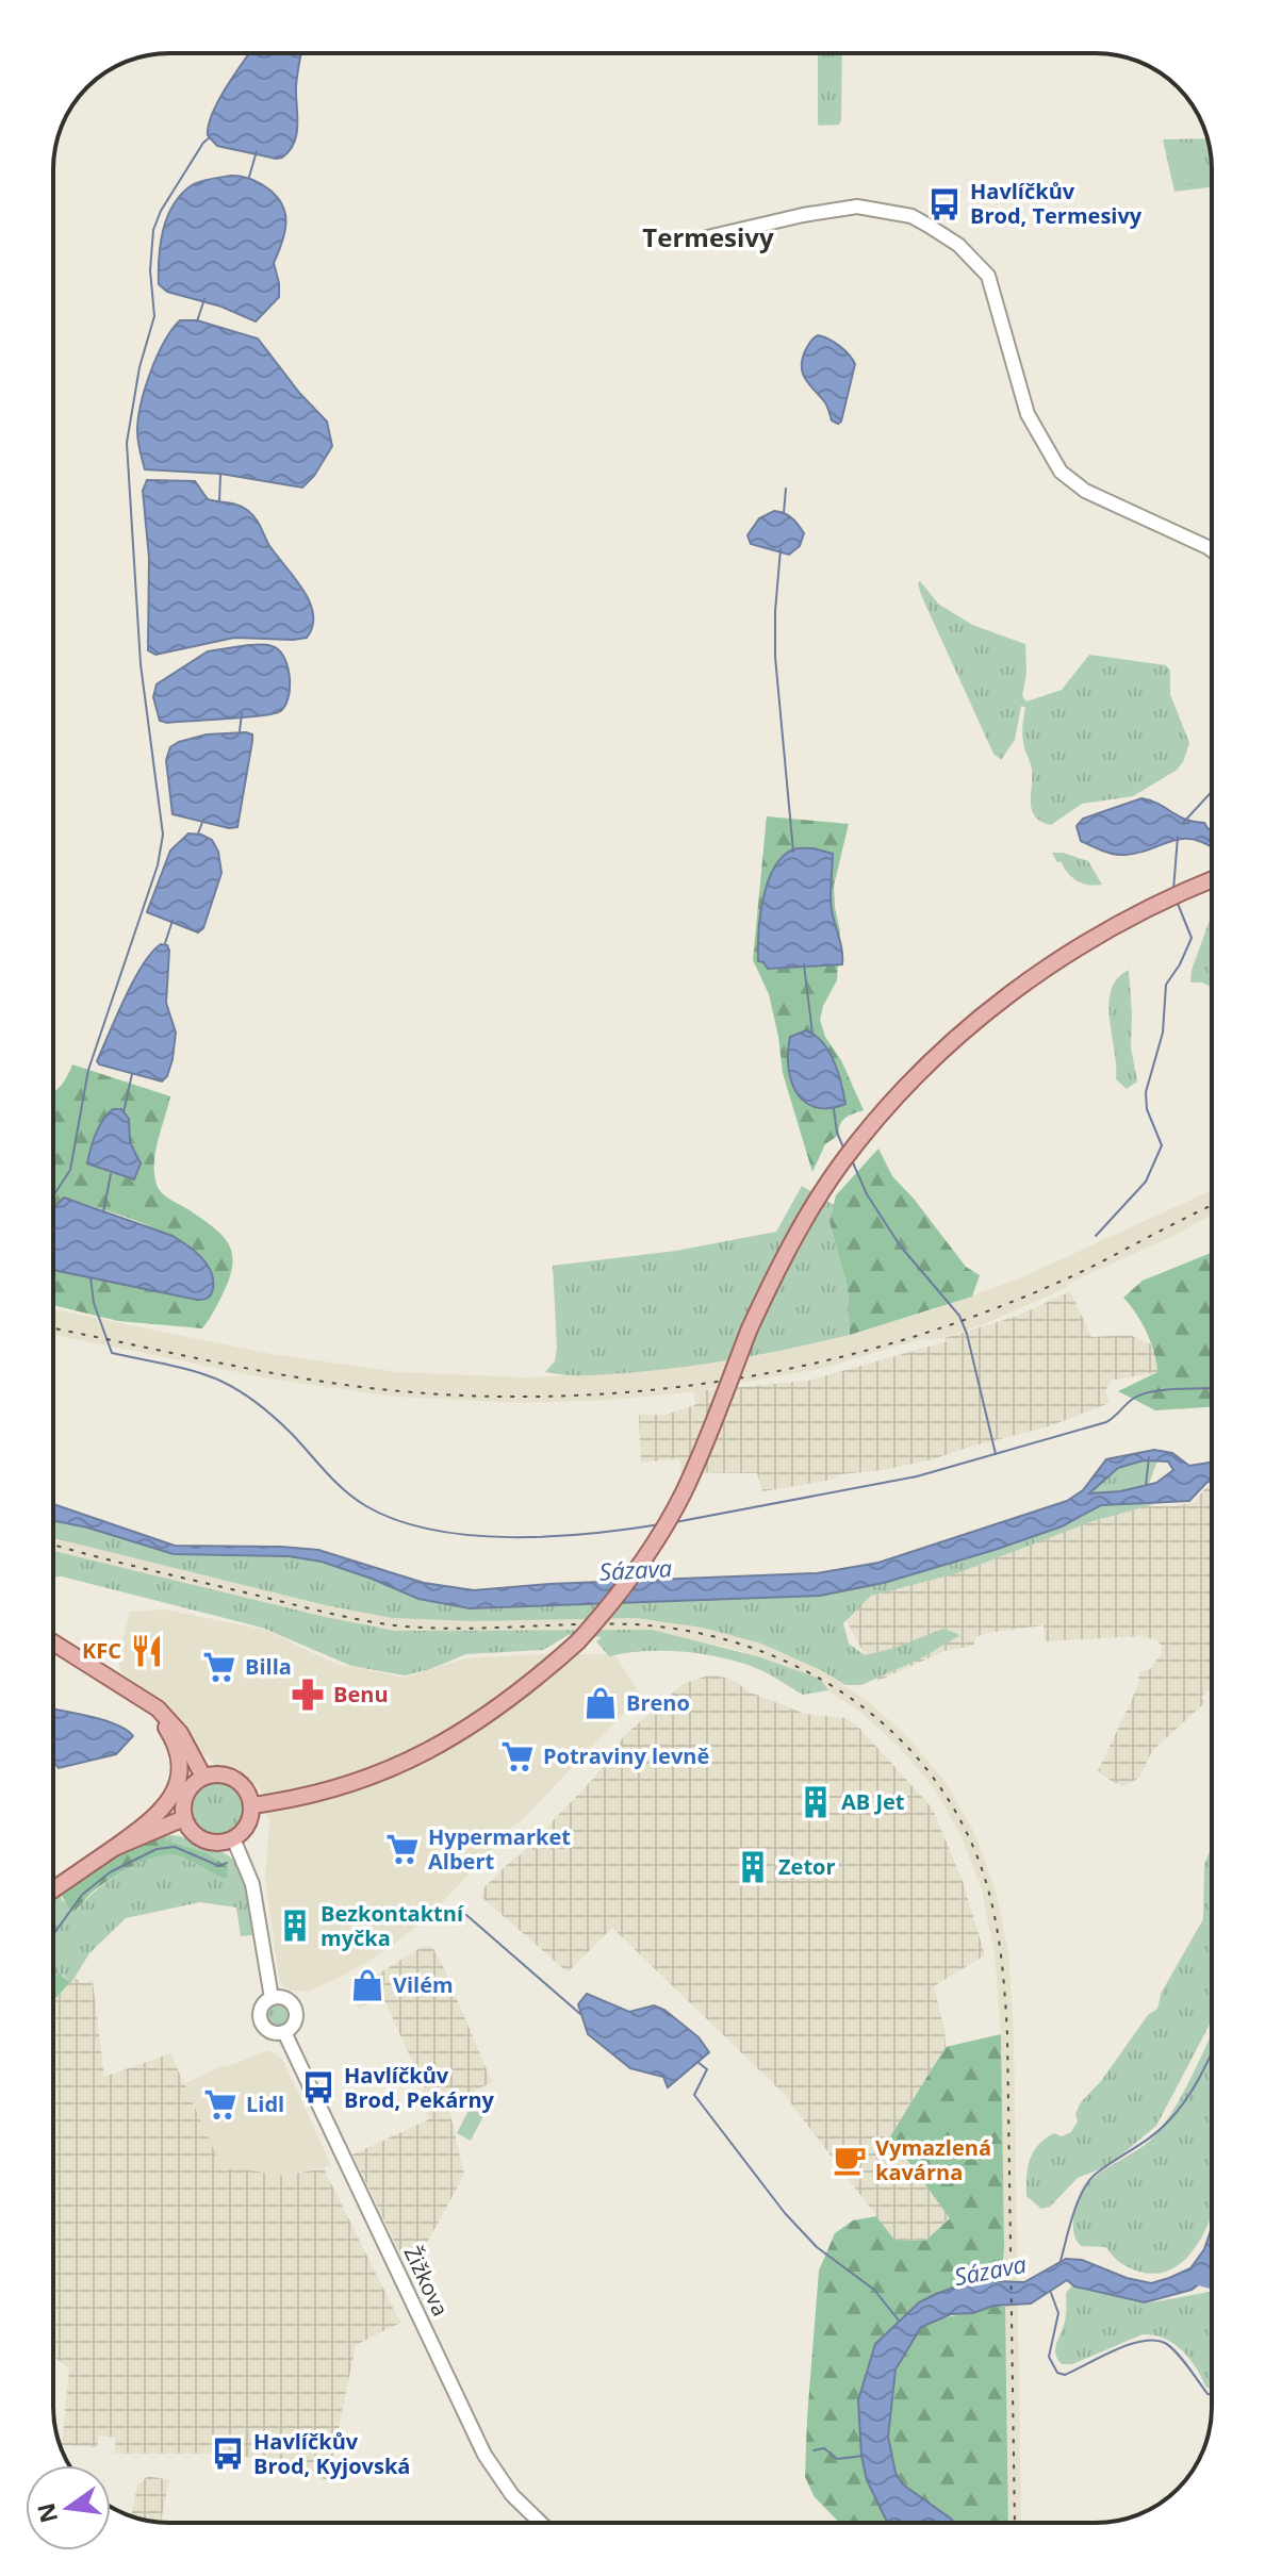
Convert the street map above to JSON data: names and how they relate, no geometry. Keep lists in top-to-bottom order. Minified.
{"streets":{"main road":["Žižkova"]},"districts":["Termesivy"],"water":["Sázava"],"places":{"bus stop":["Havlíčkův Brod, Termesivy","Havlíčkův Brod, Pekárny","Havlíčkův Brod, Kyjovská"],"restaurant":["KFC"],"supermarket":["Billa","Potraviny levně","Hypermarket Albert","Lidl"],"pharmacy":["Benu"],"shop":["Breno","Vilém"],"building":["AB Jet","Zetor","Bezkontaktní myčka"],"cafe":["Vymazlená kavárna"]},"north":"left"}
